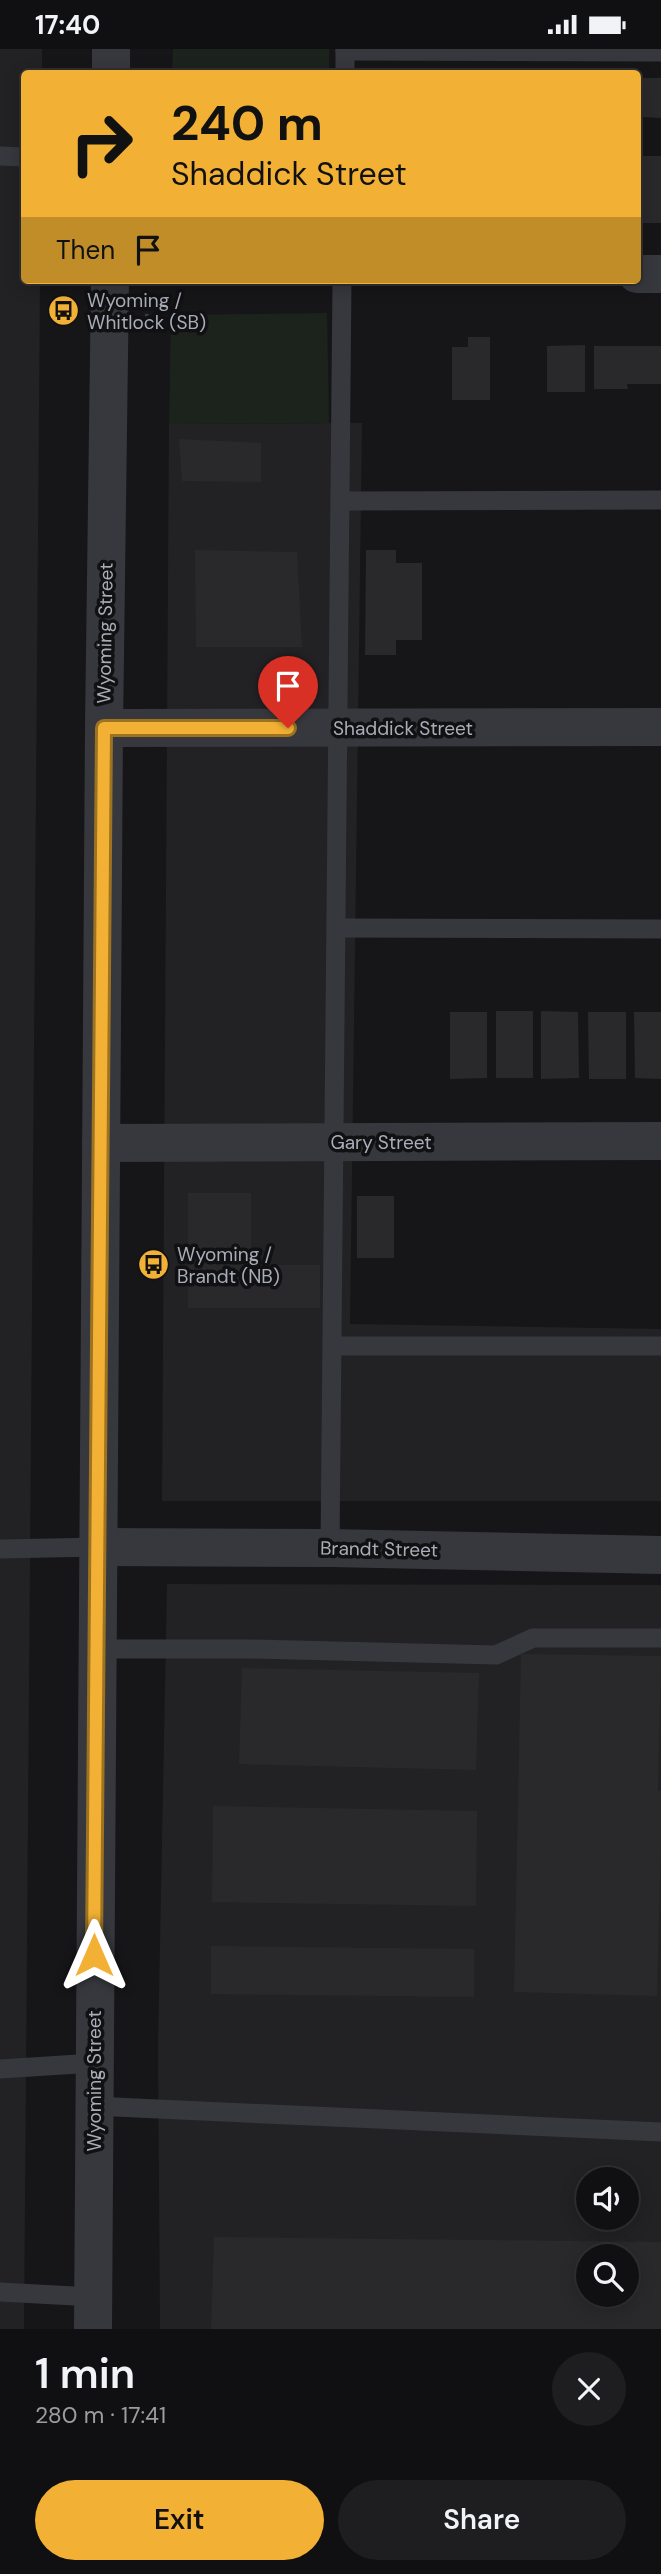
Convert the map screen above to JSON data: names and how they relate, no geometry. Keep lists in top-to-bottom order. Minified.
{"streets":{"street":["Wyoming Street","Shaddick Street","Gary Street","Brandt Street"]},"crossings":[["Wyoming Street","Shaddick Street"],["Wyoming Street","Gary Street"],["Wyoming Street","Brandt Street"]],"places":{"bus stop":["Wyoming / Whitlock (SB)","Wyoming / Brandt (NB)"]},"page":{"status":"17:40","turn":["240 m","Shaddick Street"],"then":"Then","heading":["1 min","280 m · 17:41"],"buttons":["Exit","Share"]}}
